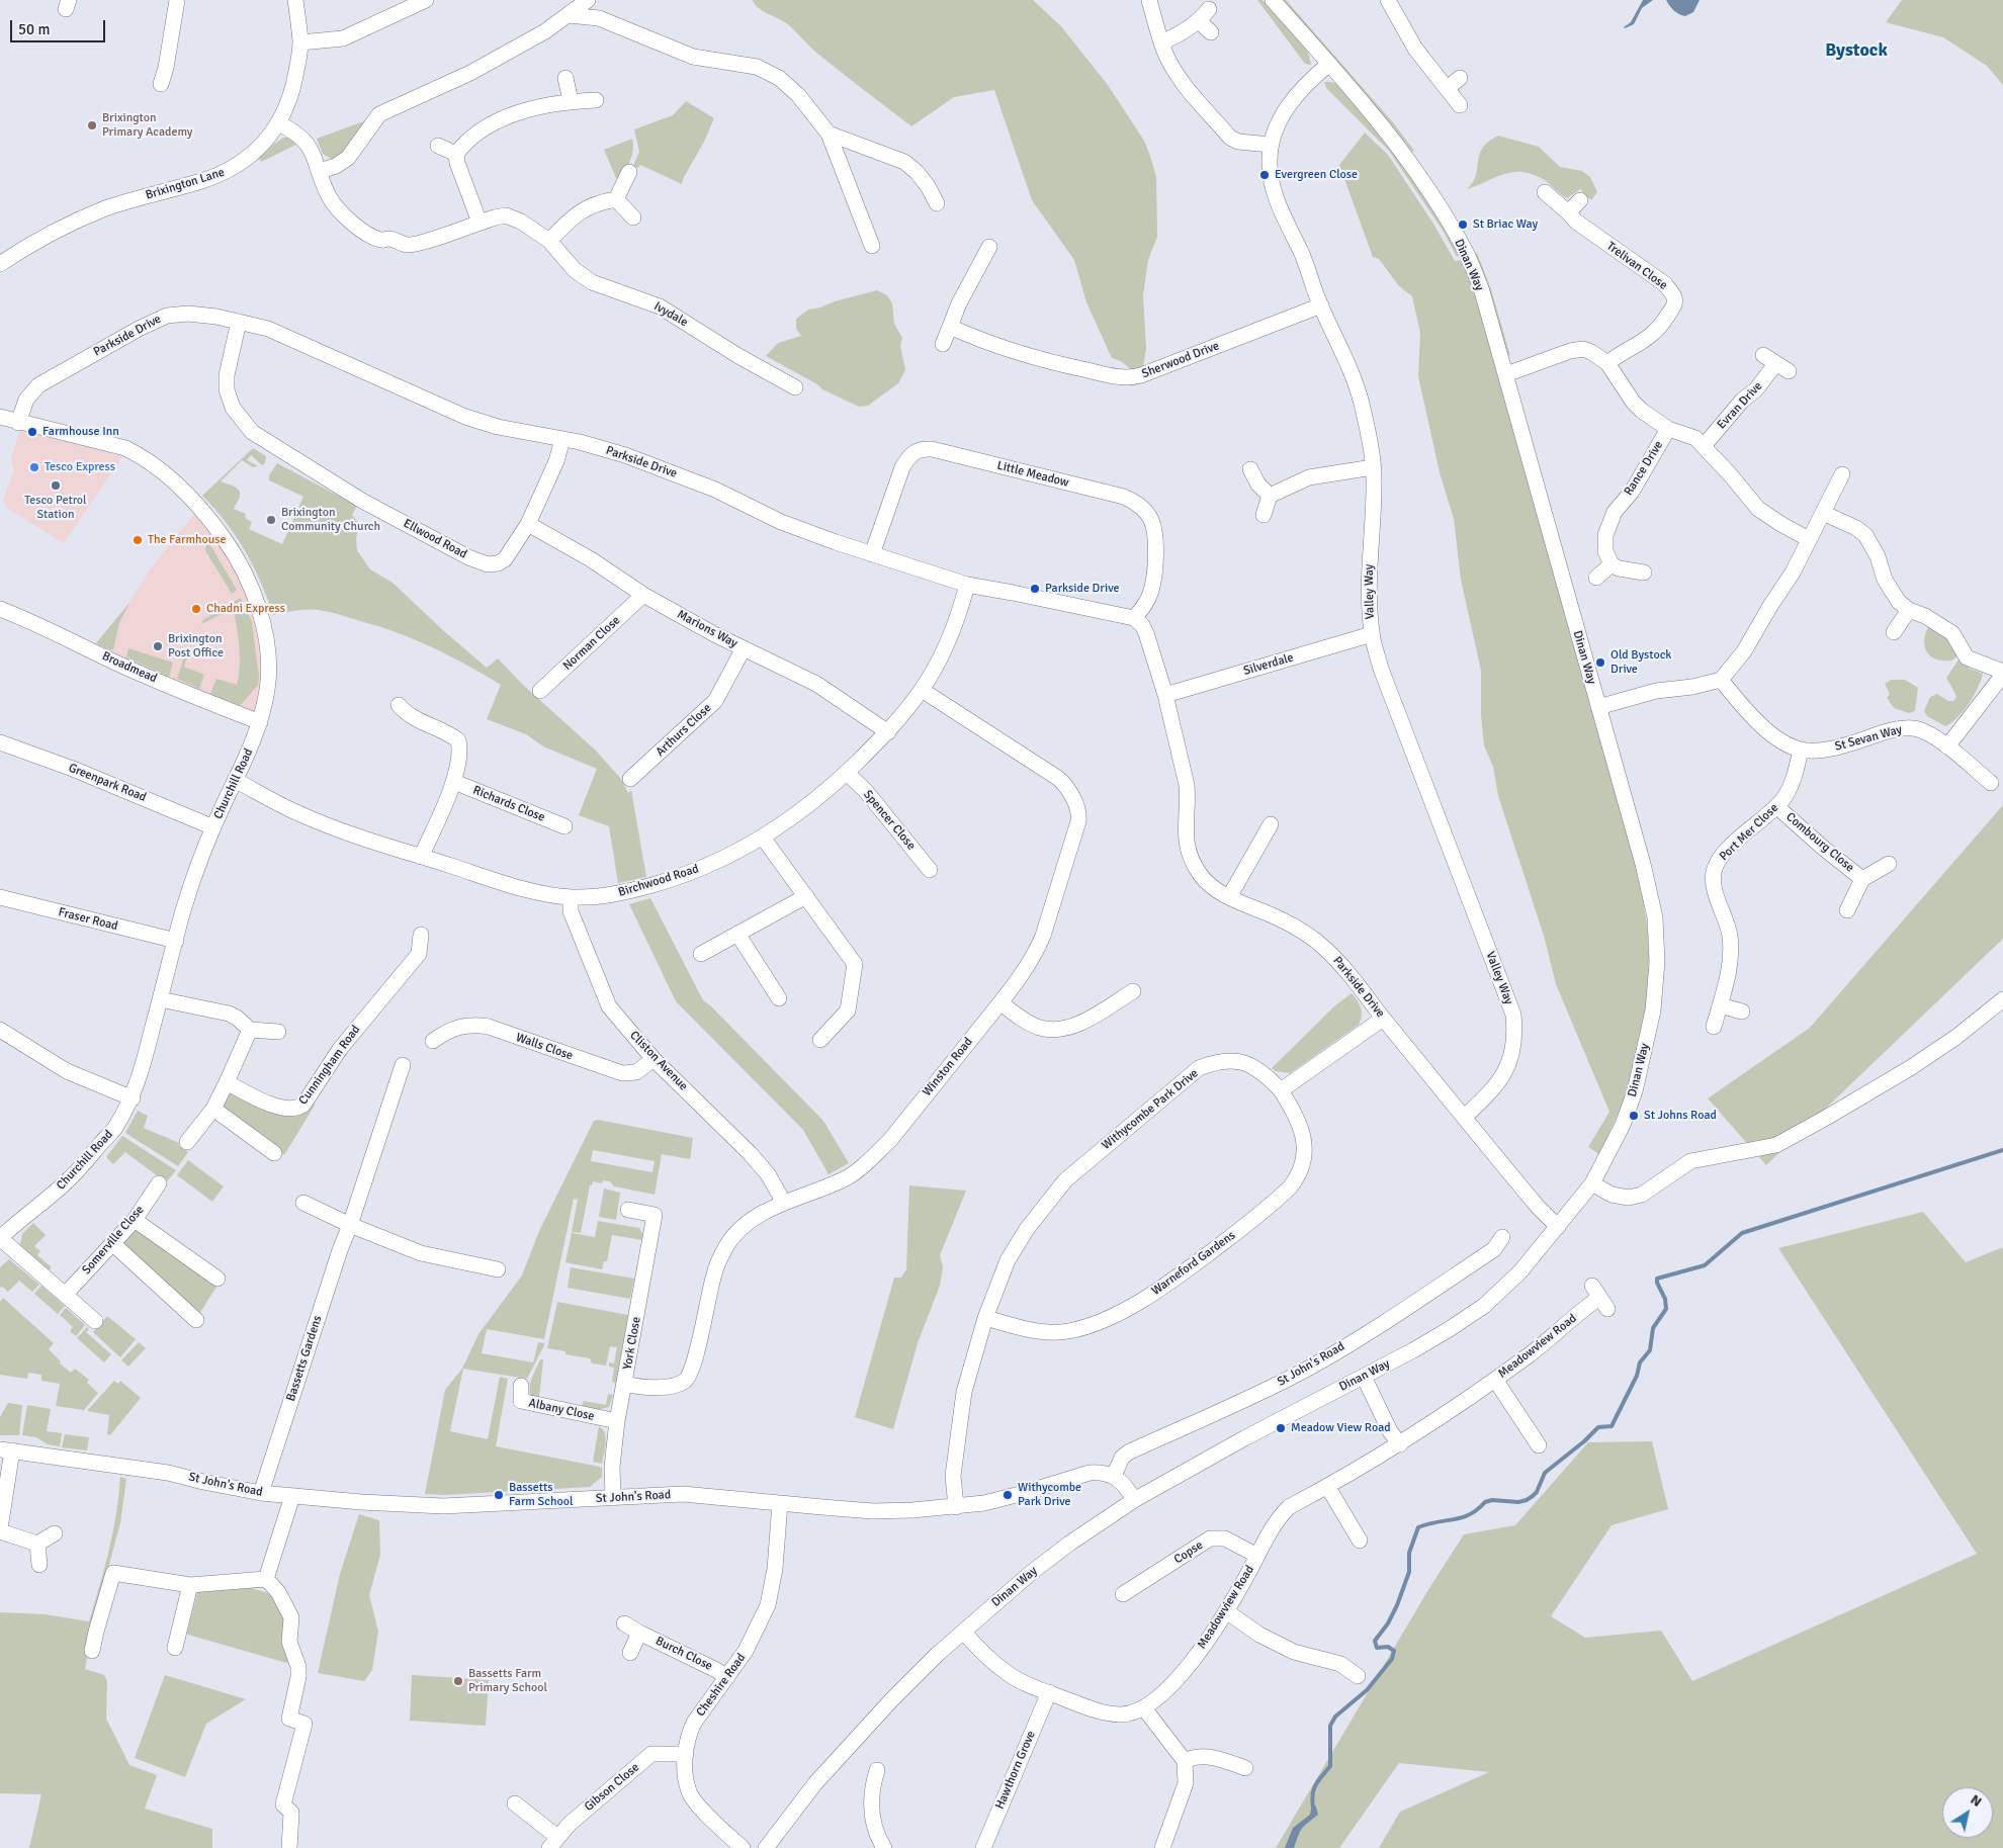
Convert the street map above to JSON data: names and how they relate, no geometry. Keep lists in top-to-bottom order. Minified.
{"streets":{"street":["Brixington Lane","Dinan Way","Trelivan Close","Ivydale","Parkside Drive","Sherwood Drive","Evran Drive","Rance Drive","Little Meadow","Ellwood Road","Valley Way","Marions Way","Norman Close","Silverdale","Broadmead","Arthurs Close","St Sevan Way","Greenpark Road","Churchill Road","Richards Close","Spencer Close","Port Mer Close","Combourg Close","Birchwood Road","Fraser Road","Walls Close","Cliston Avenue","Cunningham Road","Winston Road","Withycombe Park Drive","Somerville Close","Warneford Gardens","York Close","Meadowview Road","Bassetts Gardens","St John's Road","Albany Close","Copse","Burch Close","Cheshire Road","Hawthorn Grove","Gibson Close"]},"crossings":[["Dinan Way","Parkside Drive"],["Dinan Way","Valley Way"],["Dinan Way","Meadowview Road"],["Parkside Drive","Little Meadow"],["Parkside Drive","Ellwood Road"],["Parkside Drive","Valley Way"],["Parkside Drive","Silverdale"],["Parkside Drive","Churchill Road"],["Parkside Drive","Birchwood Road"],["Sherwood Drive","Valley Way"],["Ellwood Road","Marions Way"],["Valley Way","Silverdale"],["Marions Way","Norman Close"],["Marions Way","Arthurs Close"],["Marions Way","Birchwood Road"],["Broadmead","Churchill Road"],["St Sevan Way","Port Mer Close"],["Greenpark Road","Churchill Road"],["Churchill Road","Birchwood Road"],["Churchill Road","Fraser Road"],["Spencer Close","Birchwood Road"],["Port Mer Close","Combourg Close"],["Birchwood Road","Cliston Avenue"],["Birchwood Road","Winston Road"],["Walls Close","Cliston Avenue"],["Cliston Avenue","Winston Road"],["Winston Road","York Close"],["Withycombe Park Drive","Warneford Gardens"],["Withycombe Park Drive","St John's Road"],["York Close","St John's Road"],["York Close","Albany Close"],["Meadowview Road","Copse"],["Meadowview Road","Hawthorn Grove"],["Bassetts Gardens","St John's Road"],["St John's Road","Cheshire Road"],["Burch Close","Cheshire Road"],["Cheshire Road","Gibson Close"]],"districts":["Bystock"],"places":["Brixington Primary Academy","Evergreen Close","St Briac Way","Farmhouse Inn","Tesco Express","Tesco Petrol Station","Brixington Community Church","The Farmhouse","Parkside Drive","Chadni Express","Brixington Post Office","Old Bystock Drive","St Johns Road","Meadow View Road","Bassetts Farm School","Withycombe Park Drive","Bassetts Farm Primary School"],"scale_bar":"50 m","north":"top right"}
